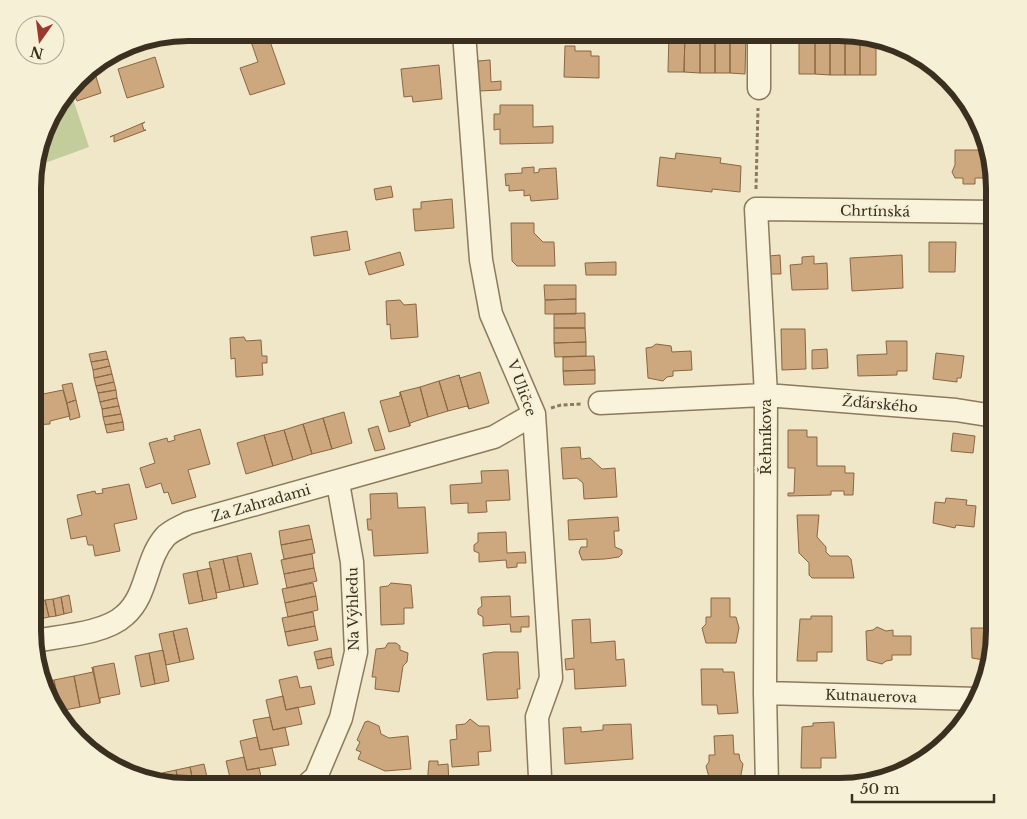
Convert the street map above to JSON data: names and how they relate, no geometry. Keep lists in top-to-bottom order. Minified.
{"streets":{"street":["Chrtínská","V Uličce","Žďárského","Řehníkova","Za Zahradami","Na Výhledu","Kutnauerova"]},"crossings":[["Chrtínská","Řehníkova"],["V Uličce","Za Zahradami"],["Žďárského","Řehníkova"],["Řehníkova","Kutnauerova"],["Za Zahradami","Na Výhledu"]],"scale_bar":"50 m","north":"bottom"}
